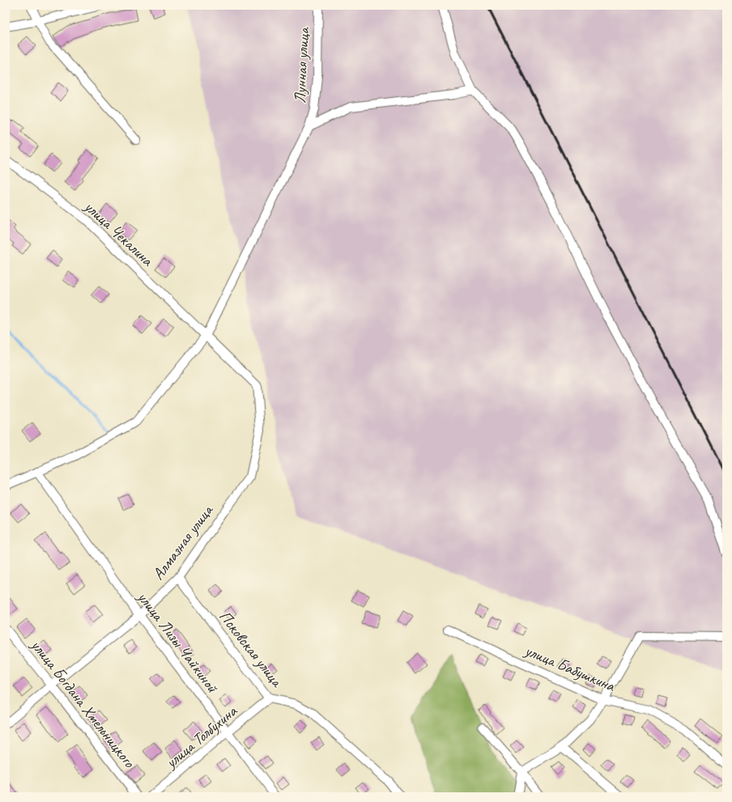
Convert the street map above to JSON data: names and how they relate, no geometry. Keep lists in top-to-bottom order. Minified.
{"streets":{"street":["Лунная улица","улица Чекалина","Алмазная улица","улица Лизы Чайкиной","Псковская улица","улица Бабушкина","улица Богдана Хмельницкого","улица Толбухина"]},"crossings":[["Лунная улица","улица Чекалина"],["Лунная улица","Алмазная улица"],["Лунная улица","улица Лизы Чайкиной"],["улица Чекалина","Алмазная улица"],["Алмазная улица","улица Лизы Чайкиной"],["Алмазная улица","Псковская улица"],["Алмазная улица","улица Богдана Хмельницкого"],["улица Лизы Чайкиной","улица Толбухина"],["Псковская улица","улица Толбухина"]]}
